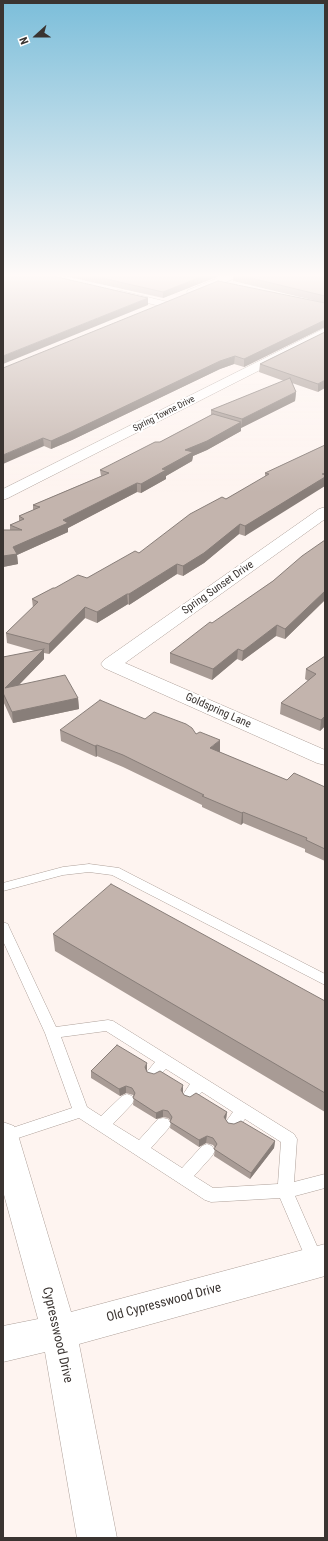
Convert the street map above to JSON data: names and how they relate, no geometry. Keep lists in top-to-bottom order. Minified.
{"streets":{"street":["Spring Towne Drive","Spring Sunset Drive","Goldspring Lane","Old Cypresswood Drive","Cypresswood Drive"]},"crossings":[["Spring Sunset Drive","Goldspring Lane"],["Old Cypresswood Drive","Cypresswood Drive"]],"north":"left"}
